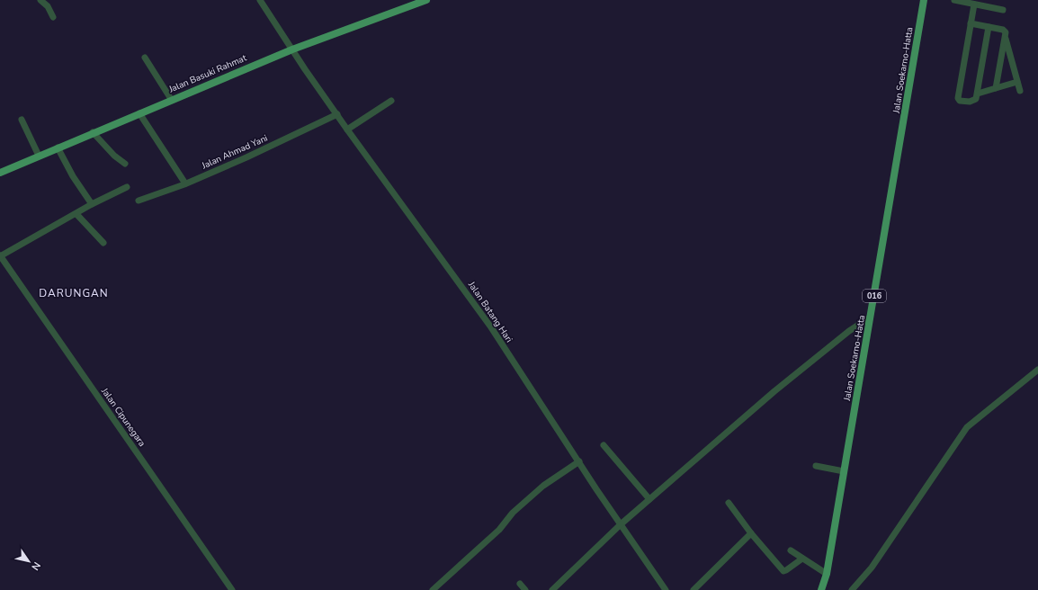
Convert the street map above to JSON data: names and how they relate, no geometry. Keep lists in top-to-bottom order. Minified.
{"streets":{"main road":["Jalan Soekarno-Hatta","Jalan Basuki Rahmat","016"],"street":["Jalan Ahmad Yani","Jalan Batang Hari","Jalan Cipunegara"]},"crossings":[["Jalan Basuki Rahmat","Jalan Batang Hari"],["Jalan Ahmad Yani","Jalan Batang Hari"]],"districts":["DARUNGAN"],"north":"bottom right"}
